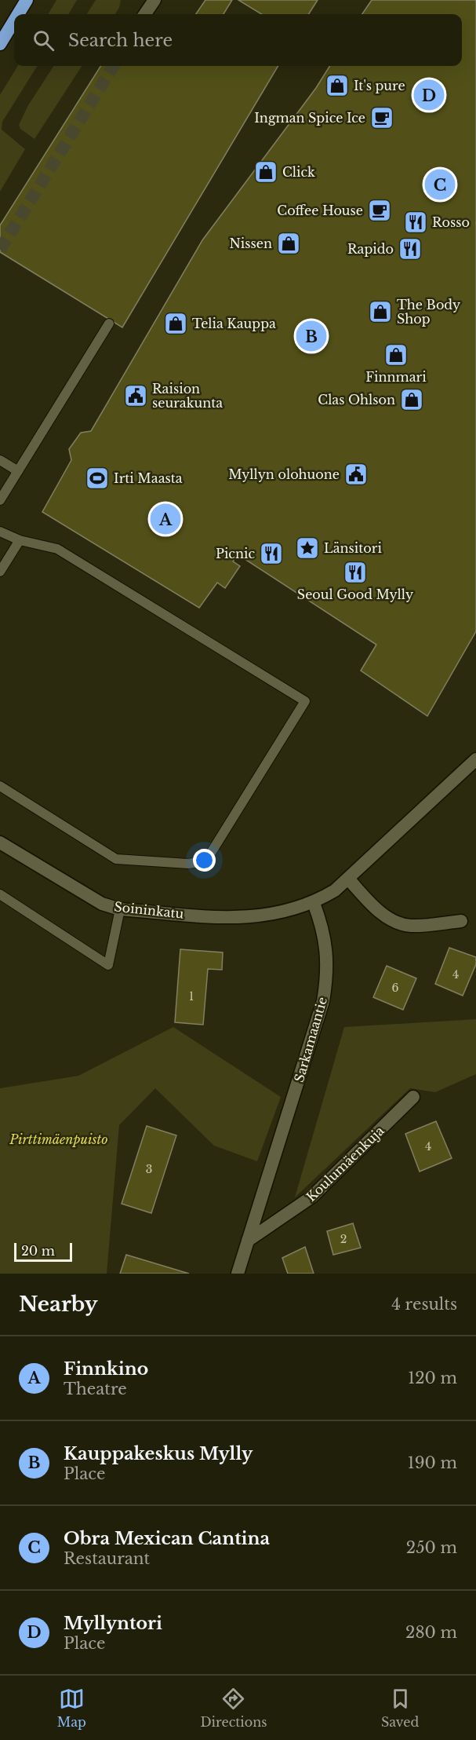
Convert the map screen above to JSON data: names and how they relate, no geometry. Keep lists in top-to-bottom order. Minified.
{"streets":{"street":["Soininkatu","Sarkamaantie","Koulumäenkuja"]},"crossings":[["Soininkatu","Sarkamaantie"],["Sarkamaantie","Koulumäenkuja"]],"parks":["Pirttimäenpuisto"],"places":{"shop":["It's pure","Click","Nissen","The Body Shop","Telia Kauppa","Finnmari","Clas Ohlson"],"cafe":["Ingman Spice Ice","Coffee House"],"restaurant":["Rosso","Rapido","Picnic","Seoul Good Mylly"],"public building":["Raision seurakunta","Myllyn olohuone"],"sports":["Irti Maasta"],"place":["Länsitori"]},"house_numbers":["4","6","1","4","3","2"],"scale_bar":"20 m","page":{"search":"Search here","pins":["D","C","B","A"],"scale":"20 m","heading":["Nearby","4 results"],"list":[{"mark":"A","name":"Finnkino","note":"Theatre","value":"120 m"},{"mark":"B","name":"Kauppakeskus Mylly","note":"Place","value":"190 m"},{"mark":"C","name":"Obra Mexican Cantina","note":"Restaurant","value":"250 m"},{"mark":"D","name":"Myllyntori","note":"Place","value":"280 m"}],"nav":["Map","Directions","Saved"]}}
